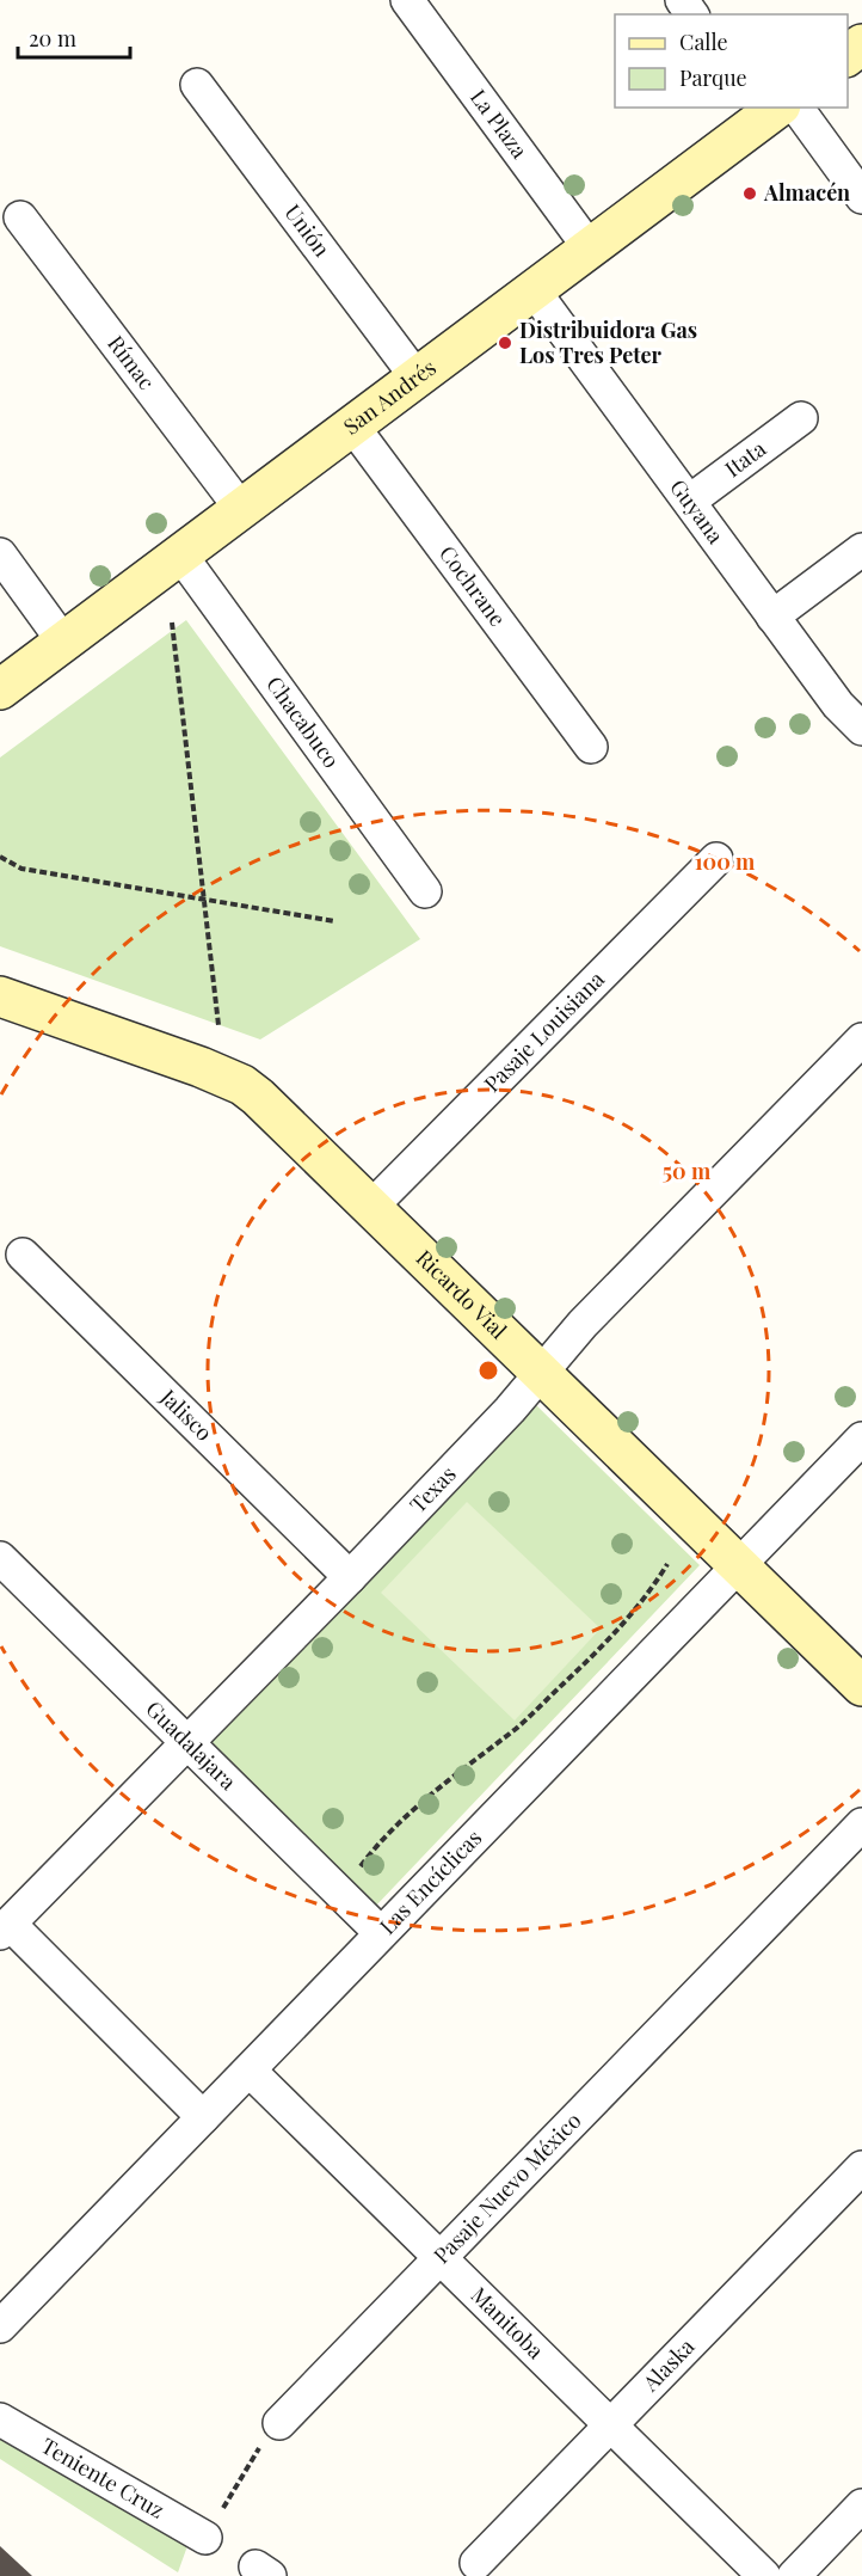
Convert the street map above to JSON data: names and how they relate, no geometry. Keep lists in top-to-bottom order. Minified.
{"streets":{"street":["La Plaza","Unión","Rímac","San Andrés","Itata","Guyana","Cochrane","Chacabuco","Pasaje Louisiana","Ricardo Vial","Jalisco","Texas","Guadalajara","Las Encíclicas","Pasaje Nuevo México","Manitoba","Alaska","Teniente Cruz"]},"crossings":[["La Plaza","San Andrés"],["Unión","San Andrés"],["Rímac","San Andrés"],["San Andrés","Guyana"],["San Andrés","Cochrane"],["San Andrés","Chacabuco"],["Itata","Guyana"],["Pasaje Louisiana","Ricardo Vial"],["Ricardo Vial","Texas"],["Ricardo Vial","Las Encíclicas"],["Jalisco","Texas"],["Texas","Guadalajara"],["Guadalajara","Las Encíclicas"],["Las Encíclicas","Manitoba"],["Pasaje Nuevo México","Manitoba"],["Manitoba","Alaska"]],"places":["Almacén","Distribuidora Gas Los Tres Peter"],"legend":["Calle","Parque"],"scale_bar":"20 m","rings":["100 m","50 m"]}
